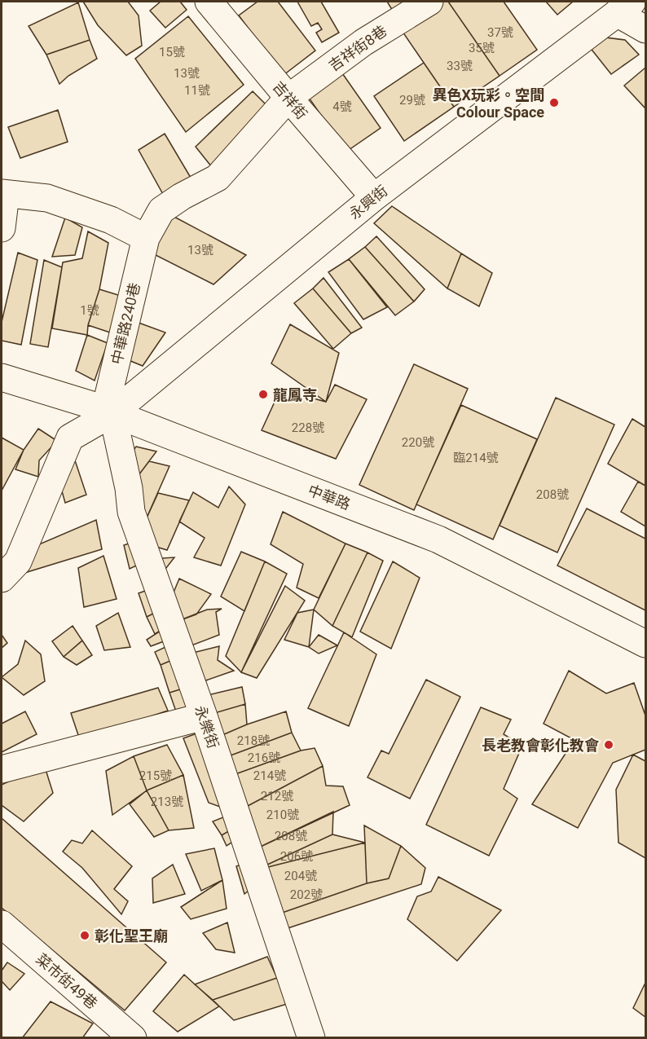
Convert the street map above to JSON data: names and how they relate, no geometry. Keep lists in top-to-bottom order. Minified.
{"streets":{"street":["吉祥街8巷","吉祥街","永興街","中華路240巷","中華路","永樂街","菜市街49巷"]},"crossings":[["吉祥街8巷","吉祥街"],["吉祥街8巷","中華路240巷"],["吉祥街","永興街"],["吉祥街","中華路240巷"],["永興街","中華路240巷"],["永興街","中華路"],["永興街","永樂街"],["中華路240巷","中華路"],["中華路240巷","永樂街"],["中華路","永樂街"]],"places":["異色X玩彩。空間 Colour Space","龍鳳寺","長老教會彰化教會","彰化聖王廟"],"house_numbers":["37號","35號","15號","33號","13號","11號","29號","4號","13號","1號","228號","220號","臨214號","208號","218號","216號","215號","214號","212號","213號","210號","208號","206號","204號","202號"]}
